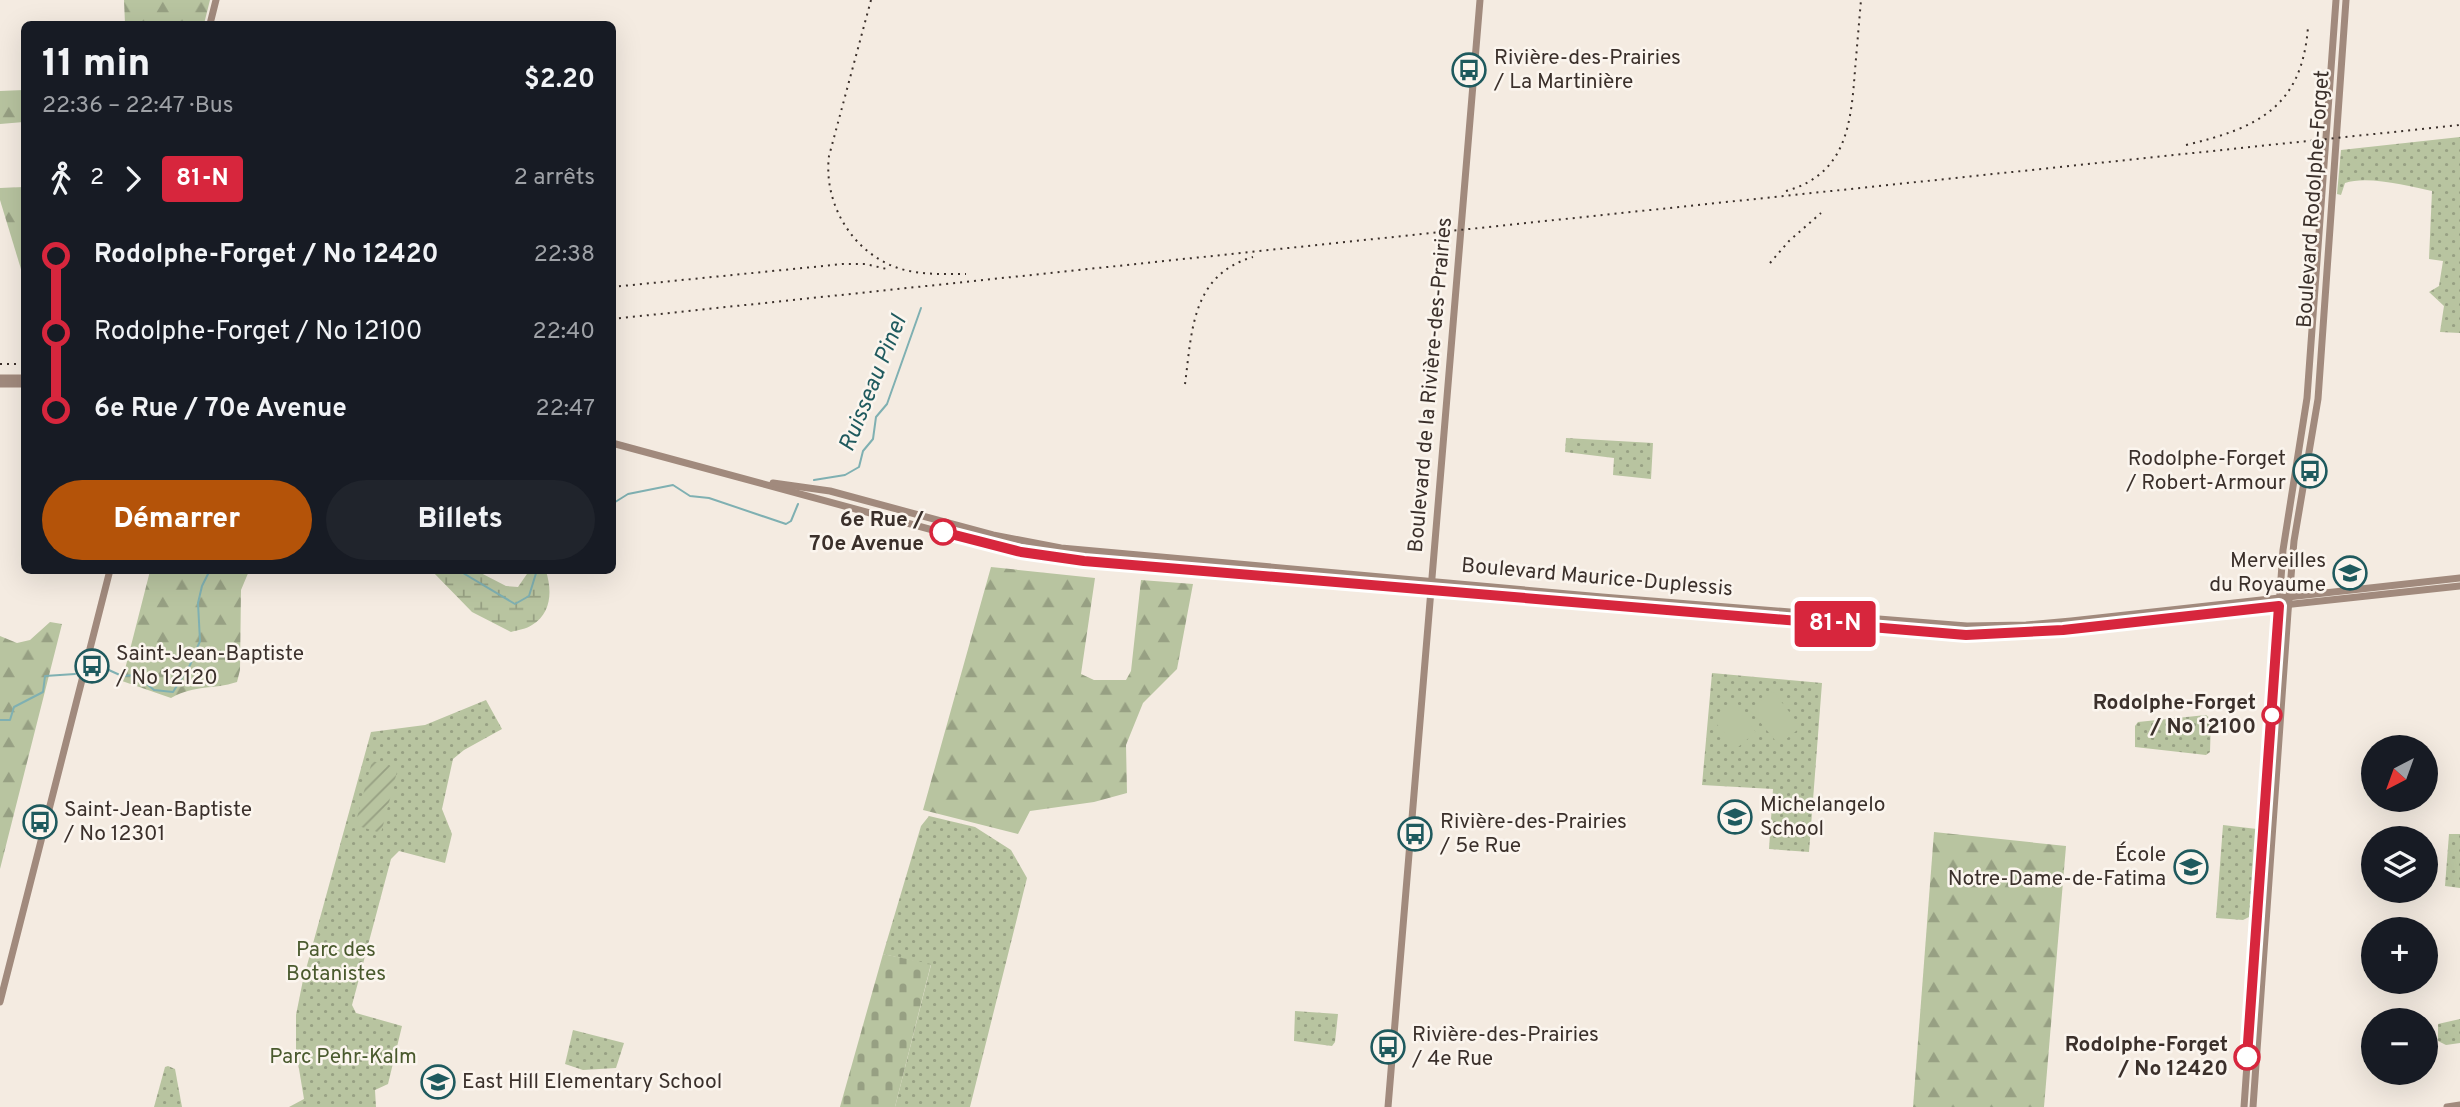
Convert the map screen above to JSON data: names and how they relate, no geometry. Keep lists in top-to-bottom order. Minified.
{"streets":{"street":["Boulevard Rodolphe-Forget","Boulevard de la Rivière-des-Prairies","Boulevard Maurice-Duplessis"]},"crossings":[["Boulevard Rodolphe-Forget","Boulevard Maurice-Duplessis"],["Boulevard de la Rivière-des-Prairies","Boulevard Maurice-Duplessis"]],"water":["Ruisseau Pinel"],"parks":["Parc des Botanistes","Parc Pehr-Kalm"],"places":{"bus stop":["Rivière-des-Prairies / La Martinière","Rodolphe-Forget / Robert-Armour","Saint-Jean-Baptiste / No 12120","Saint-Jean-Baptiste / No 12301","Rivière-des-Prairies / 5e Rue","Rivière-des-Prairies / 4e Rue"],"other":["6e Rue / 70e Avenue","Rodolphe-Forget / No 12100","Rodolphe-Forget / No 12420"],"school or university":["Merveilles du Royaume","Michelangelo School","École Notre-Dame-de-Fatima","East Hill Elementary School"]},"lines":["bus line 81-N"],"north":"bottom left","page":{"on_map":"81-N","heading":["11 min","22:36 – 22:47 · Bus","$2.20"],"legs":["2","81-N","2 arrêts"],"list":[{"name":"Rodolphe-Forget / No 12420","value":"22:38"},{"name":"Rodolphe-Forget / No 12100","value":"22:40"},{"name":"6e Rue / 70e Avenue","value":"22:47"}],"buttons":["Démarrer","Billets"],"map_buttons":["+","−"]}}
